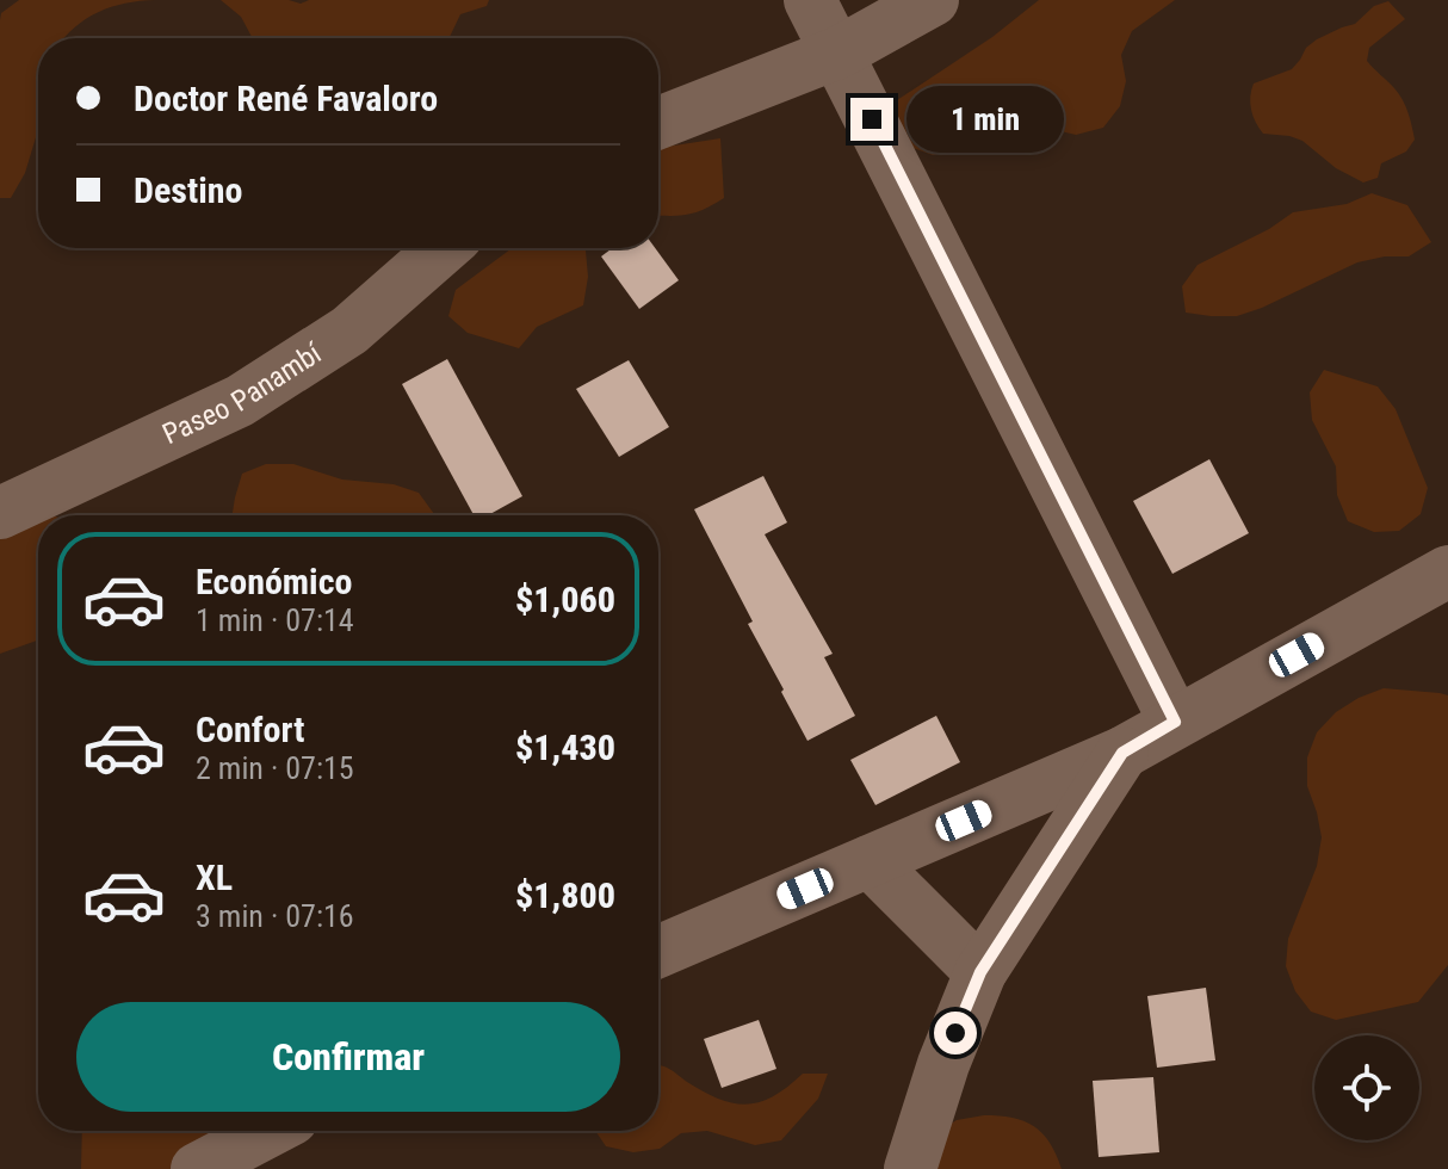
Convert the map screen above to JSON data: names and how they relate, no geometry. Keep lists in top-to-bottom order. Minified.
{"streets":{"street":["Paseo Panambí"]},"page":{"banner":["Doctor René Favaloro","Destino"],"bubble":"1 min","list":[{"name":"Económico","note":"1 min · 07:14","value":"$1,060"},{"name":"Confort","note":"2 min · 07:15","value":"$1,430"},{"name":"XL","note":"3 min · 07:16","value":"$1,800"}],"buttons":"Confirmar"}}
